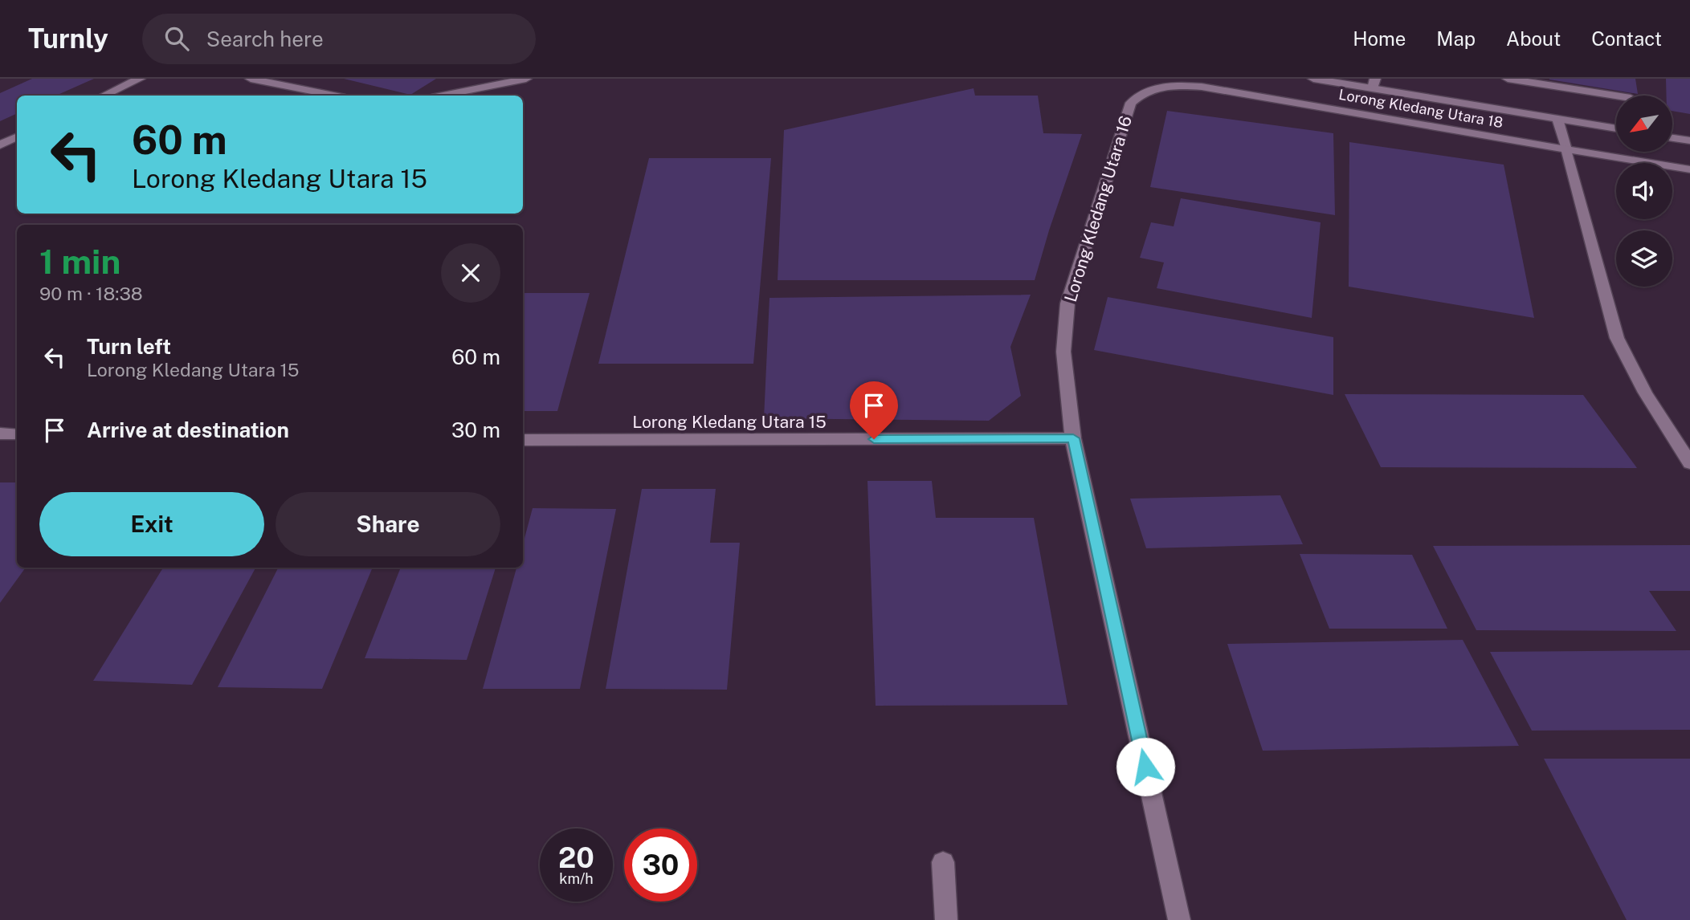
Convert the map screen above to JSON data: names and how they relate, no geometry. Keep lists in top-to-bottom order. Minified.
{"streets":{"street":["Lorong Kledang Utara 18","Lorong Kledang Utara 16","Lorong Kledang Utara 15"]},"crossings":[["Lorong Kledang Utara 18","Lorong Kledang Utara 16"],["Lorong Kledang Utara 16","Lorong Kledang Utara 15"]],"north":"bottom left","page":{"header":"Turnly","search":"Search here","nav":["Home","Map","About","Contact"],"turn":["60 m","Lorong Kledang Utara 15"],"heading":["1 min","90 m · 18:38"],"list":[{"name":"Turn left","note":"Lorong Kledang Utara 15","value":"60 m"},{"name":"Arrive at destination","value":"30 m"}],"buttons":["Exit","Share"],"speed":"20 km/h","limit":"30"}}
